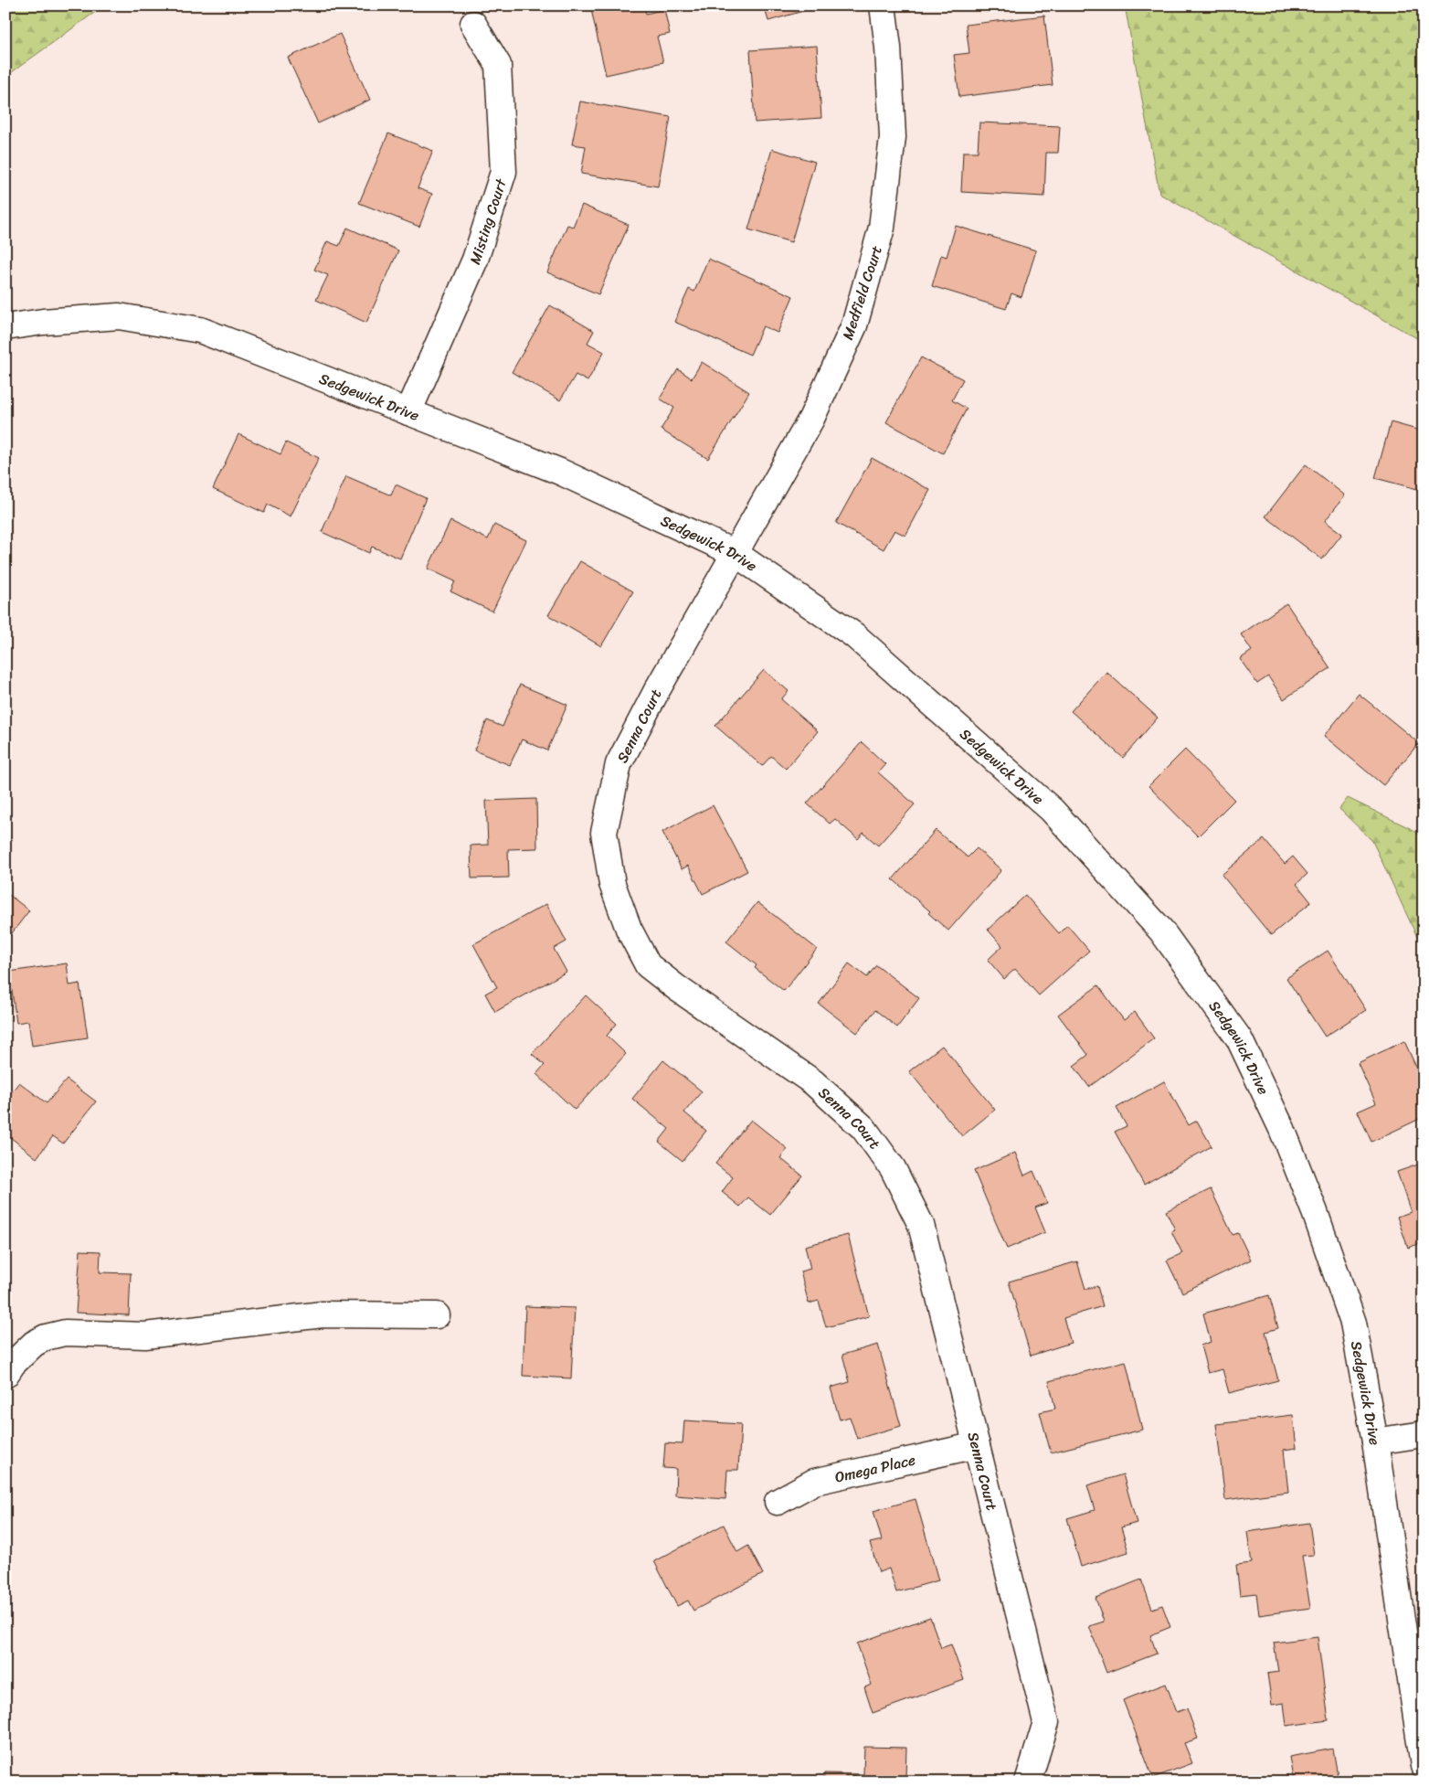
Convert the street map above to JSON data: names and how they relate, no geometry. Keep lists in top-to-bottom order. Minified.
{"streets":{"street":["Misting Court","Medfield Court","Sedgewick Drive","Senna Court","Omega Place"]},"crossings":[["Misting Court","Sedgewick Drive"],["Medfield Court","Sedgewick Drive"],["Medfield Court","Senna Court"],["Sedgewick Drive","Senna Court"],["Senna Court","Omega Place"]]}
